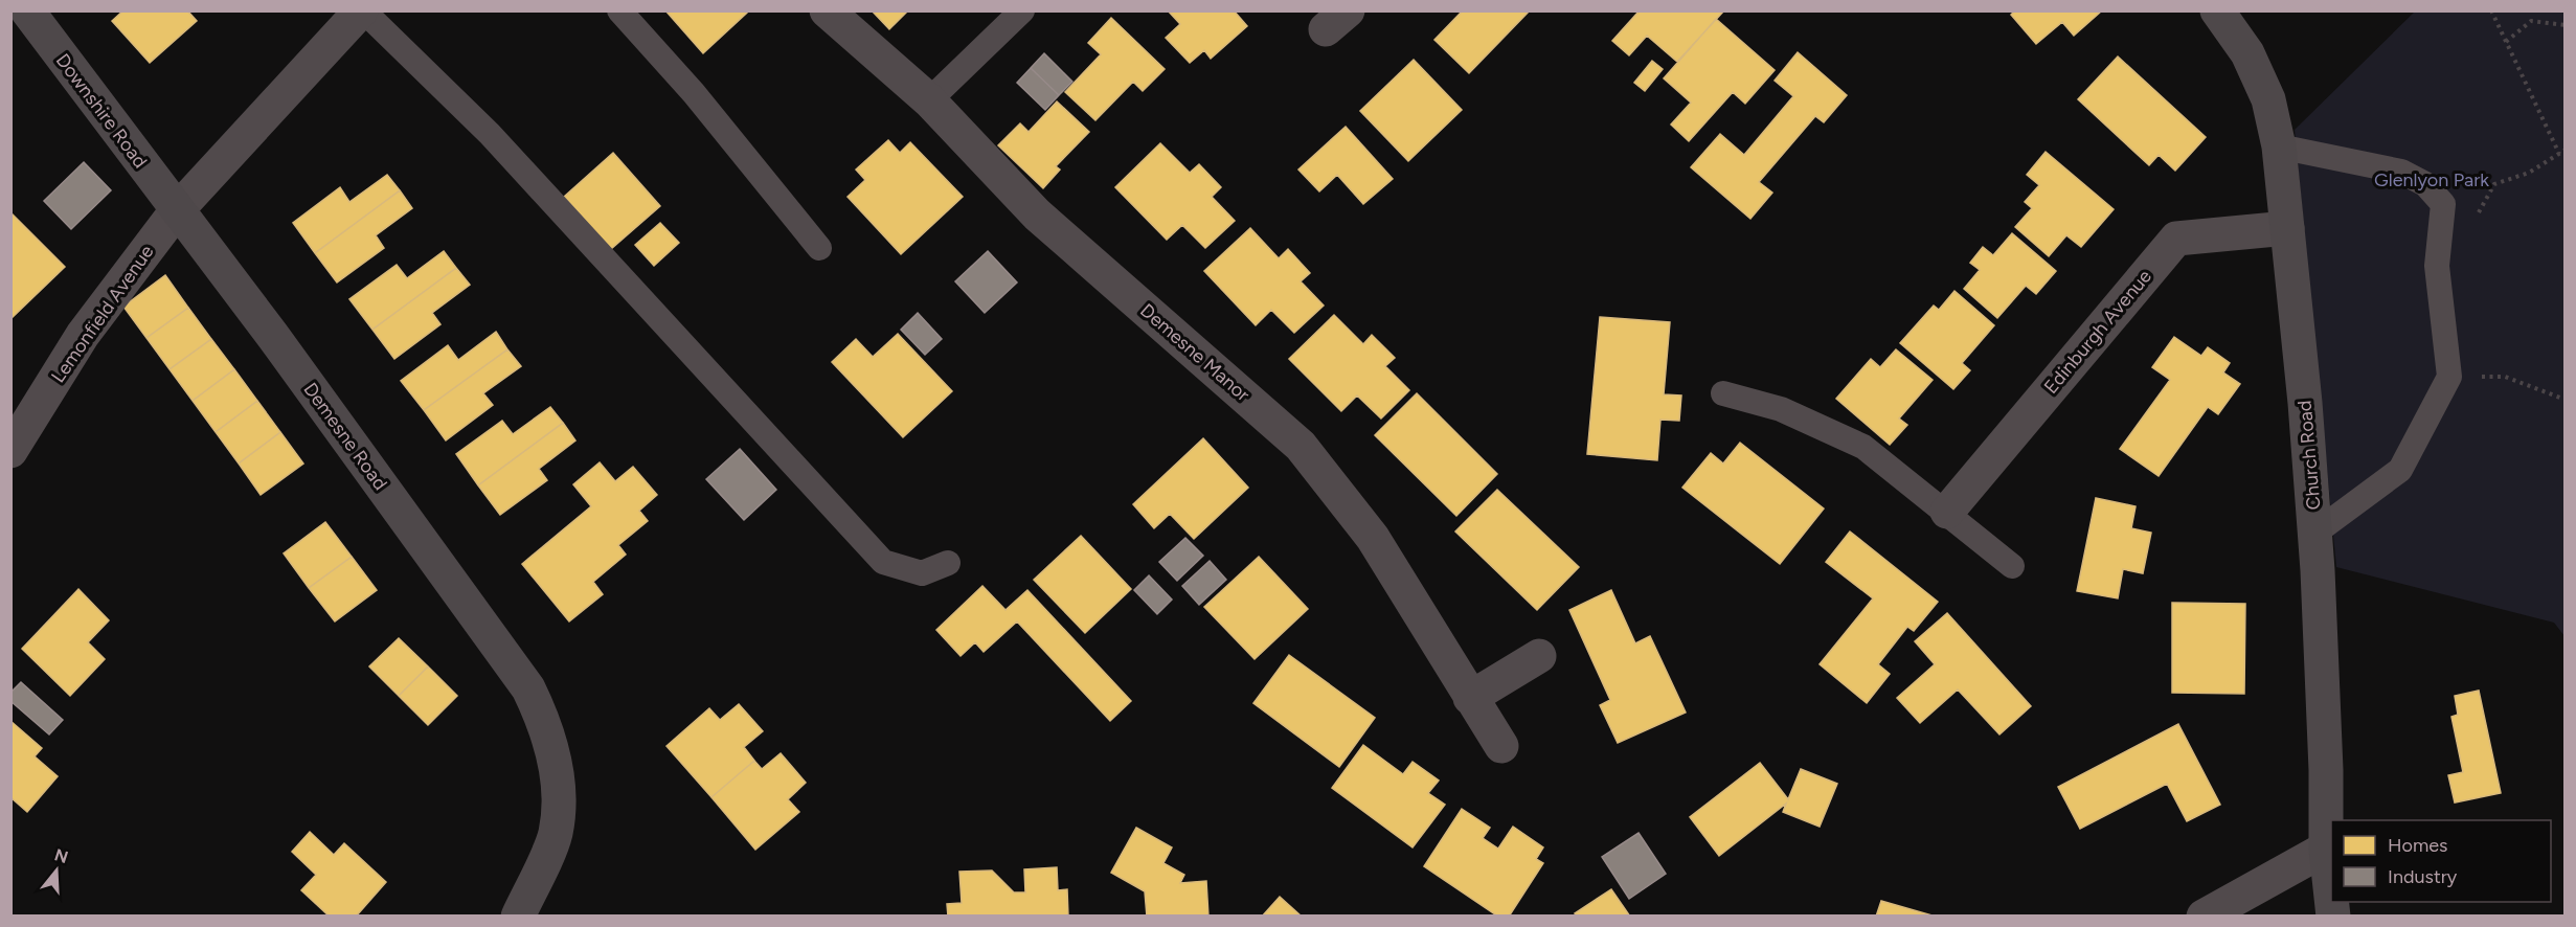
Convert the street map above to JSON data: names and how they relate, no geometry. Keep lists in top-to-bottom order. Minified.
{"streets":{"street":["Downshire Road","Lemonfield Avenue","Edinburgh Avenue","Demesne Manor","Demesne Road","Church Road"]},"crossings":[["Downshire Road","Lemonfield Avenue"],["Downshire Road","Demesne Road"],["Lemonfield Avenue","Demesne Road"],["Edinburgh Avenue","Church Road"]],"parks":["Glenlyon Park"],"legend":["Homes","Industry"],"north":"top"}
